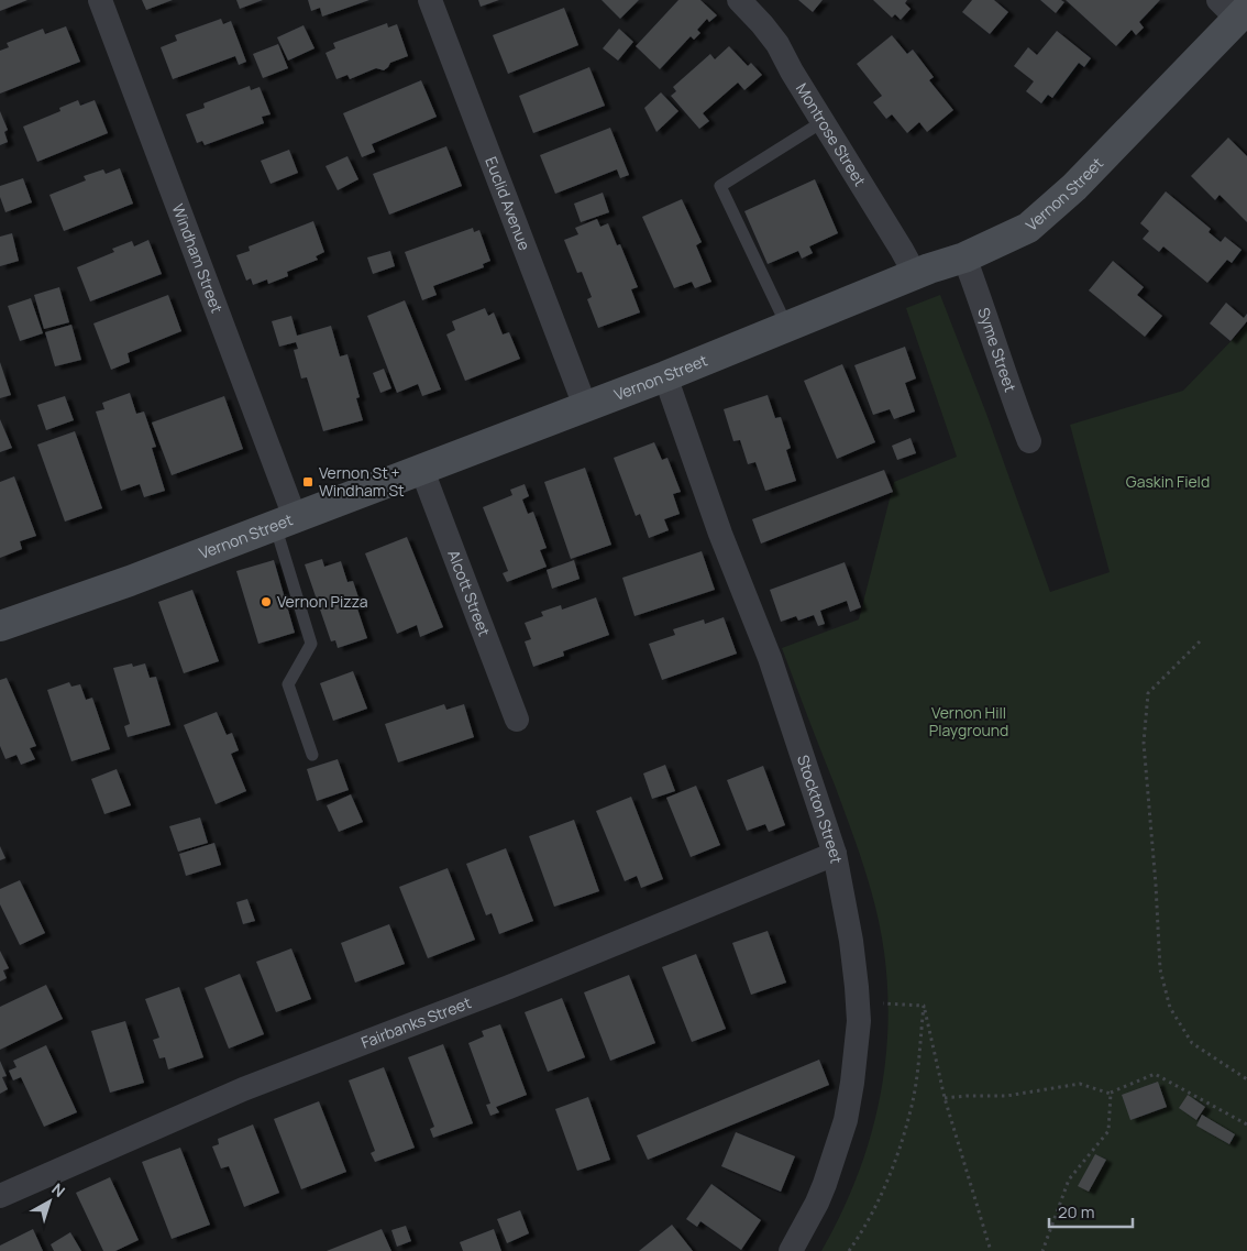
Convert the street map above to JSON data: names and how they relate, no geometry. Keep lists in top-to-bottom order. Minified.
{"streets":{"street":["Montrose Street","Vernon Street","Euclid Avenue","Windham Street","Syme Street","Alcott Street","Stockton Street","Fairbanks Street"]},"crossings":[["Montrose Street","Vernon Street"],["Vernon Street","Euclid Avenue"],["Vernon Street","Windham Street"],["Vernon Street","Syme Street"],["Vernon Street","Alcott Street"],["Vernon Street","Stockton Street"],["Stockton Street","Fairbanks Street"]],"parks":["Gaskin Field","Vernon Hill Playground"],"places":{"transit":["Vernon St + Windham St"],"other":["Vernon Pizza"]},"scale_bar":"20 m","north":"top right"}
